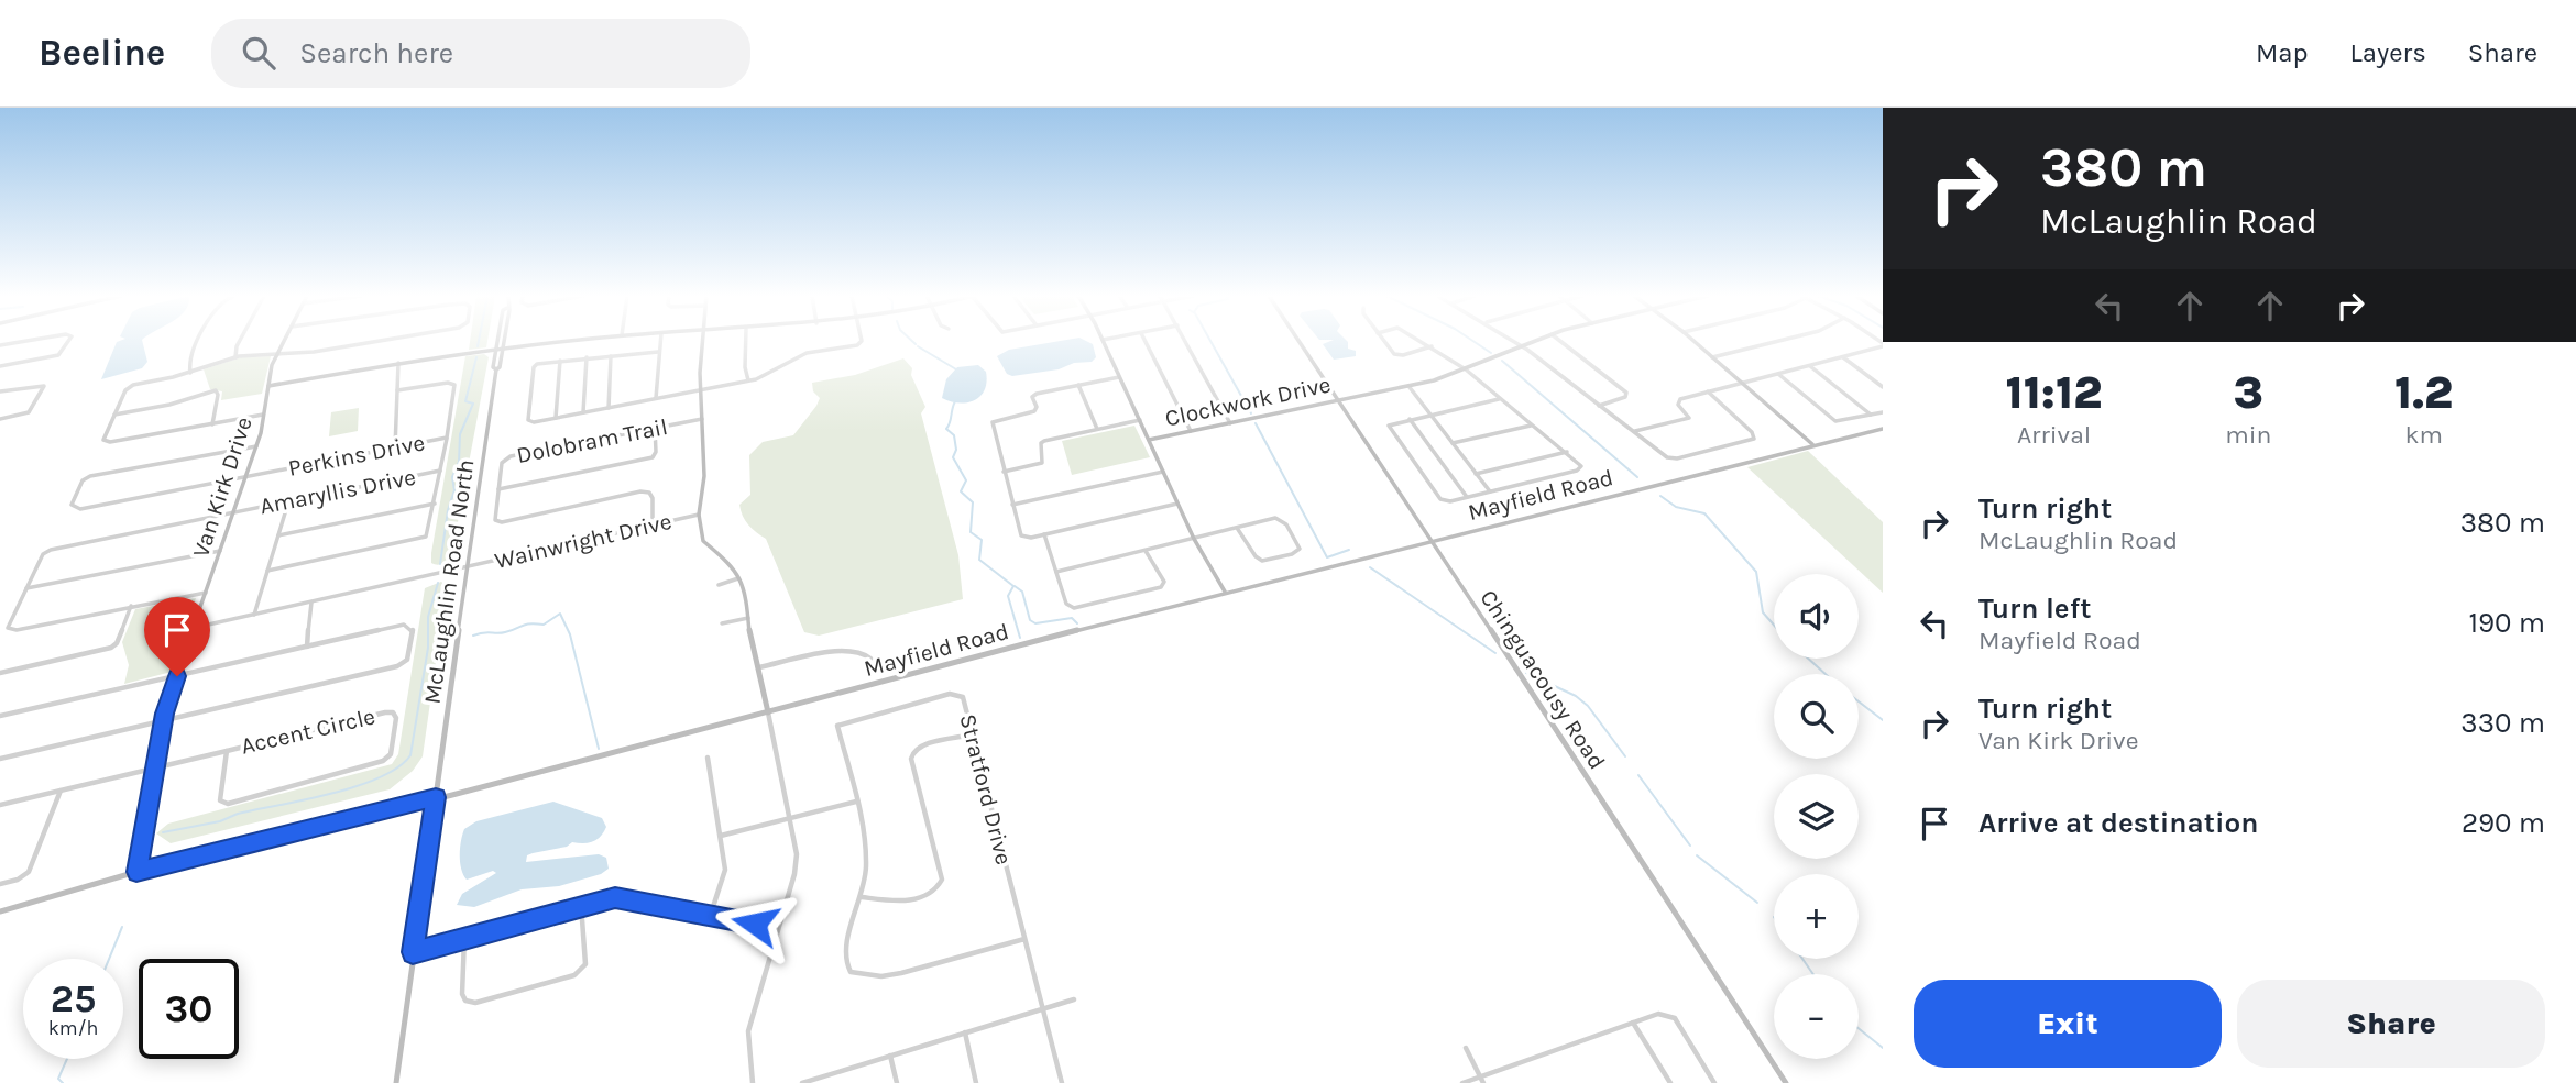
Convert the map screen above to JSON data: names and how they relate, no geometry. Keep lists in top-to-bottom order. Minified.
{"streets":{"street":["Clockwork Drive","Dolobram Trail","Perkins Drive","Van Kirk Drive","Amaryllis Drive","Mayfield Road","Wainwright Drive","McLaughlin Road North","Chinguacousy Road","Accent Circle","Stratford Drive"]},"crossings":[["Clockwork Drive","Chinguacousy Road"],["Dolobram Trail","Wainwright Drive"],["Perkins Drive","Van Kirk Drive"],["Van Kirk Drive","Amaryllis Drive"],["Van Kirk Drive","Mayfield Road"],["Van Kirk Drive","Wainwright Drive"],["Van Kirk Drive","Accent Circle"],["Mayfield Road","McLaughlin Road North"],["Mayfield Road","Chinguacousy Road"],["Wainwright Drive","McLaughlin Road North"]],"page":{"header":"Beeline","search":"Search here","nav":["Map","Layers","Share"],"turn":["380 m","McLaughlin Road"],"eta":["11:12","Arrival","3","min","1.2","km"],"list":[{"name":"Turn right","note":"McLaughlin Road","value":"380 m"},{"name":"Turn left","note":"Mayfield Road","value":"190 m"},{"name":"Turn right","note":"Van Kirk Drive","value":"330 m"},{"name":"Arrive at destination","value":"290 m"}],"map_buttons":["+","−"],"speed":"25 km/h","limit":"30","buttons":["Exit","Share"]}}
